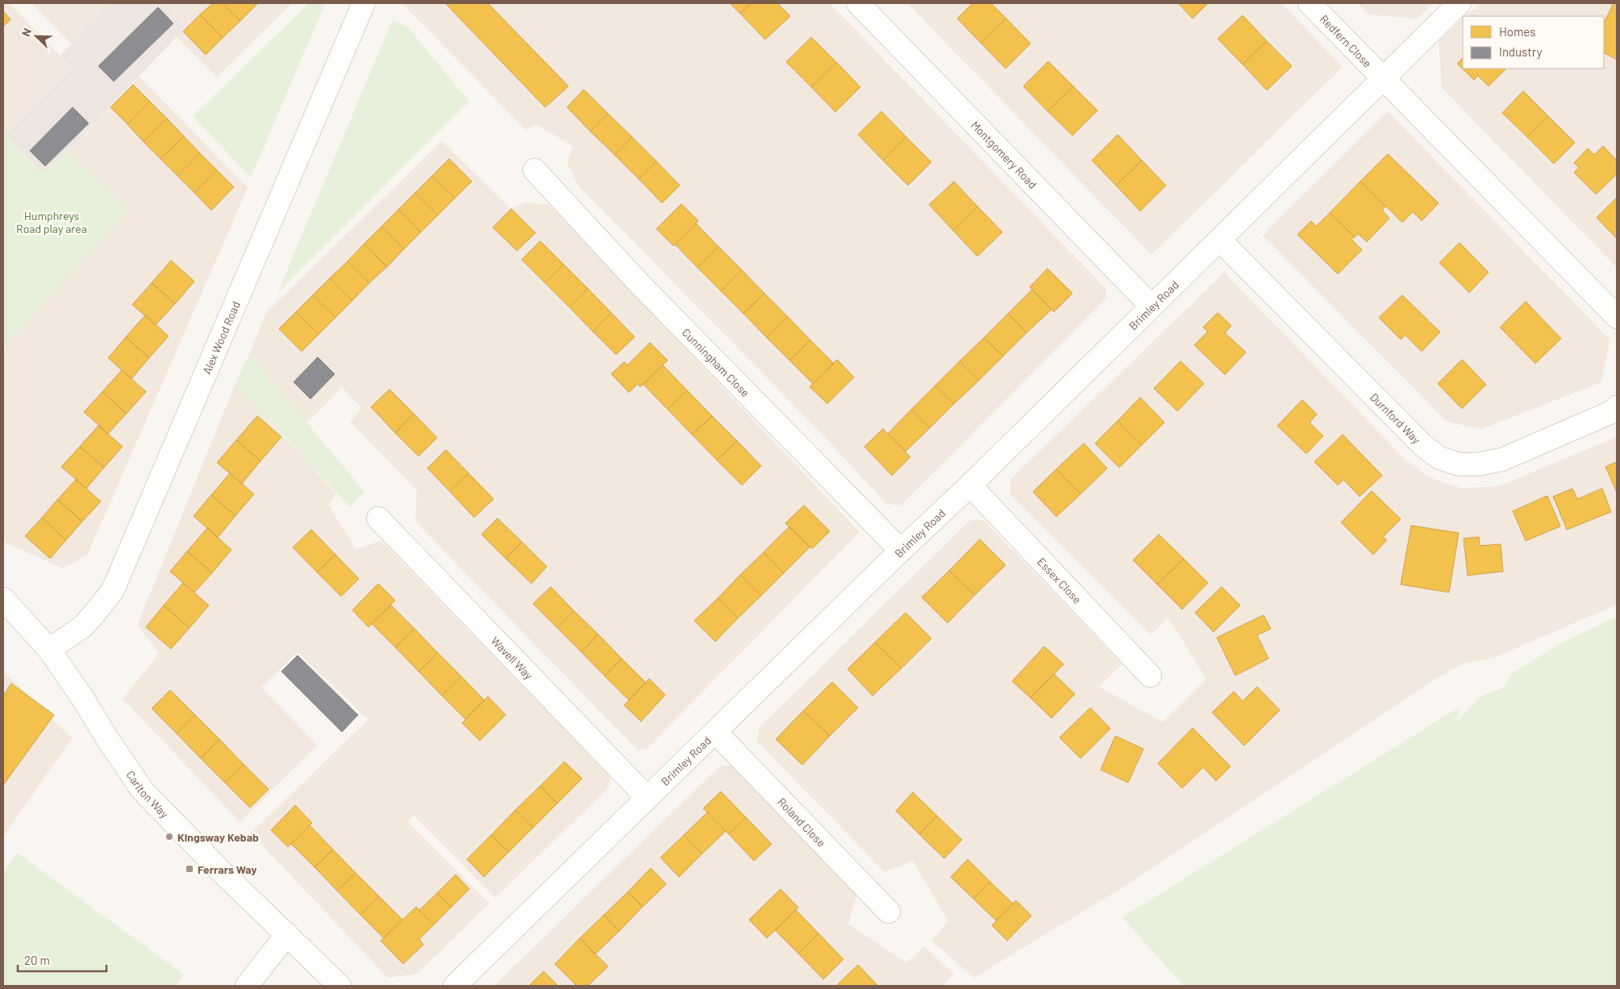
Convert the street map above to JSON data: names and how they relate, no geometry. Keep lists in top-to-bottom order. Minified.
{"streets":{"street":["Redfern Close","Montgomery Road","Brimley Road","Alex Wood Road","Cunningham Close","Durnford Way","Essex Close","Wavell Way","Carlton Way","Roland Close"]},"crossings":[["Redfern Close","Brimley Road"],["Montgomery Road","Brimley Road"],["Brimley Road","Cunningham Close"],["Brimley Road","Durnford Way"],["Brimley Road","Essex Close"],["Brimley Road","Wavell Way"],["Brimley Road","Roland Close"],["Alex Wood Road","Carlton Way"]],"parks":["Humphreys Road play area"],"places":{"other":["Kingsway Kebab"],"transit":["Ferrars Way"]},"legend":["Homes","Industry"],"scale_bar":"20 m","north":"top left"}
